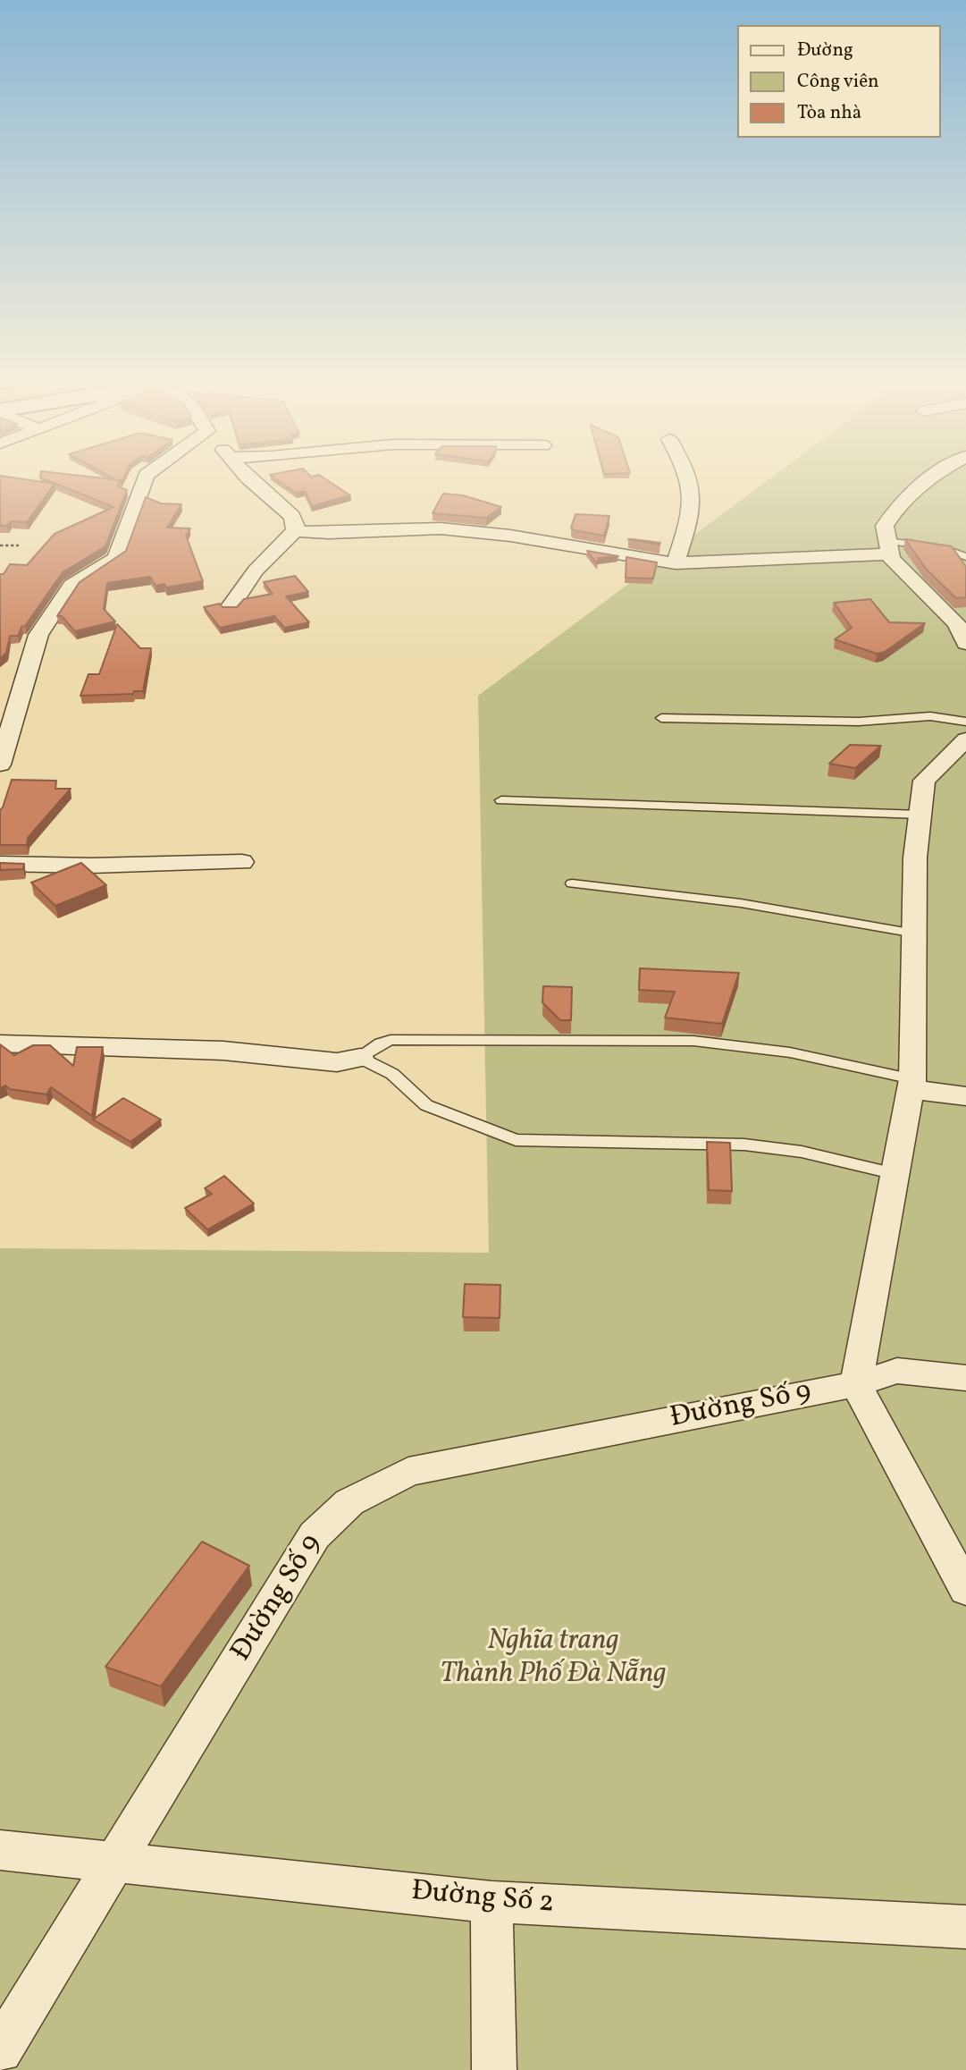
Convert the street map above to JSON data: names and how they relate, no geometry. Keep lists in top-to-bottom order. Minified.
{"streets":{"street":["Đường Số 9","Đường Số 2"]},"crossings":[["Đường Số 9","Đường Số 2"]],"parks":["Nghĩa trang Thành Phố Đà Nẵng"],"legend":["Đường","Công viên","Tòa nhà"]}
